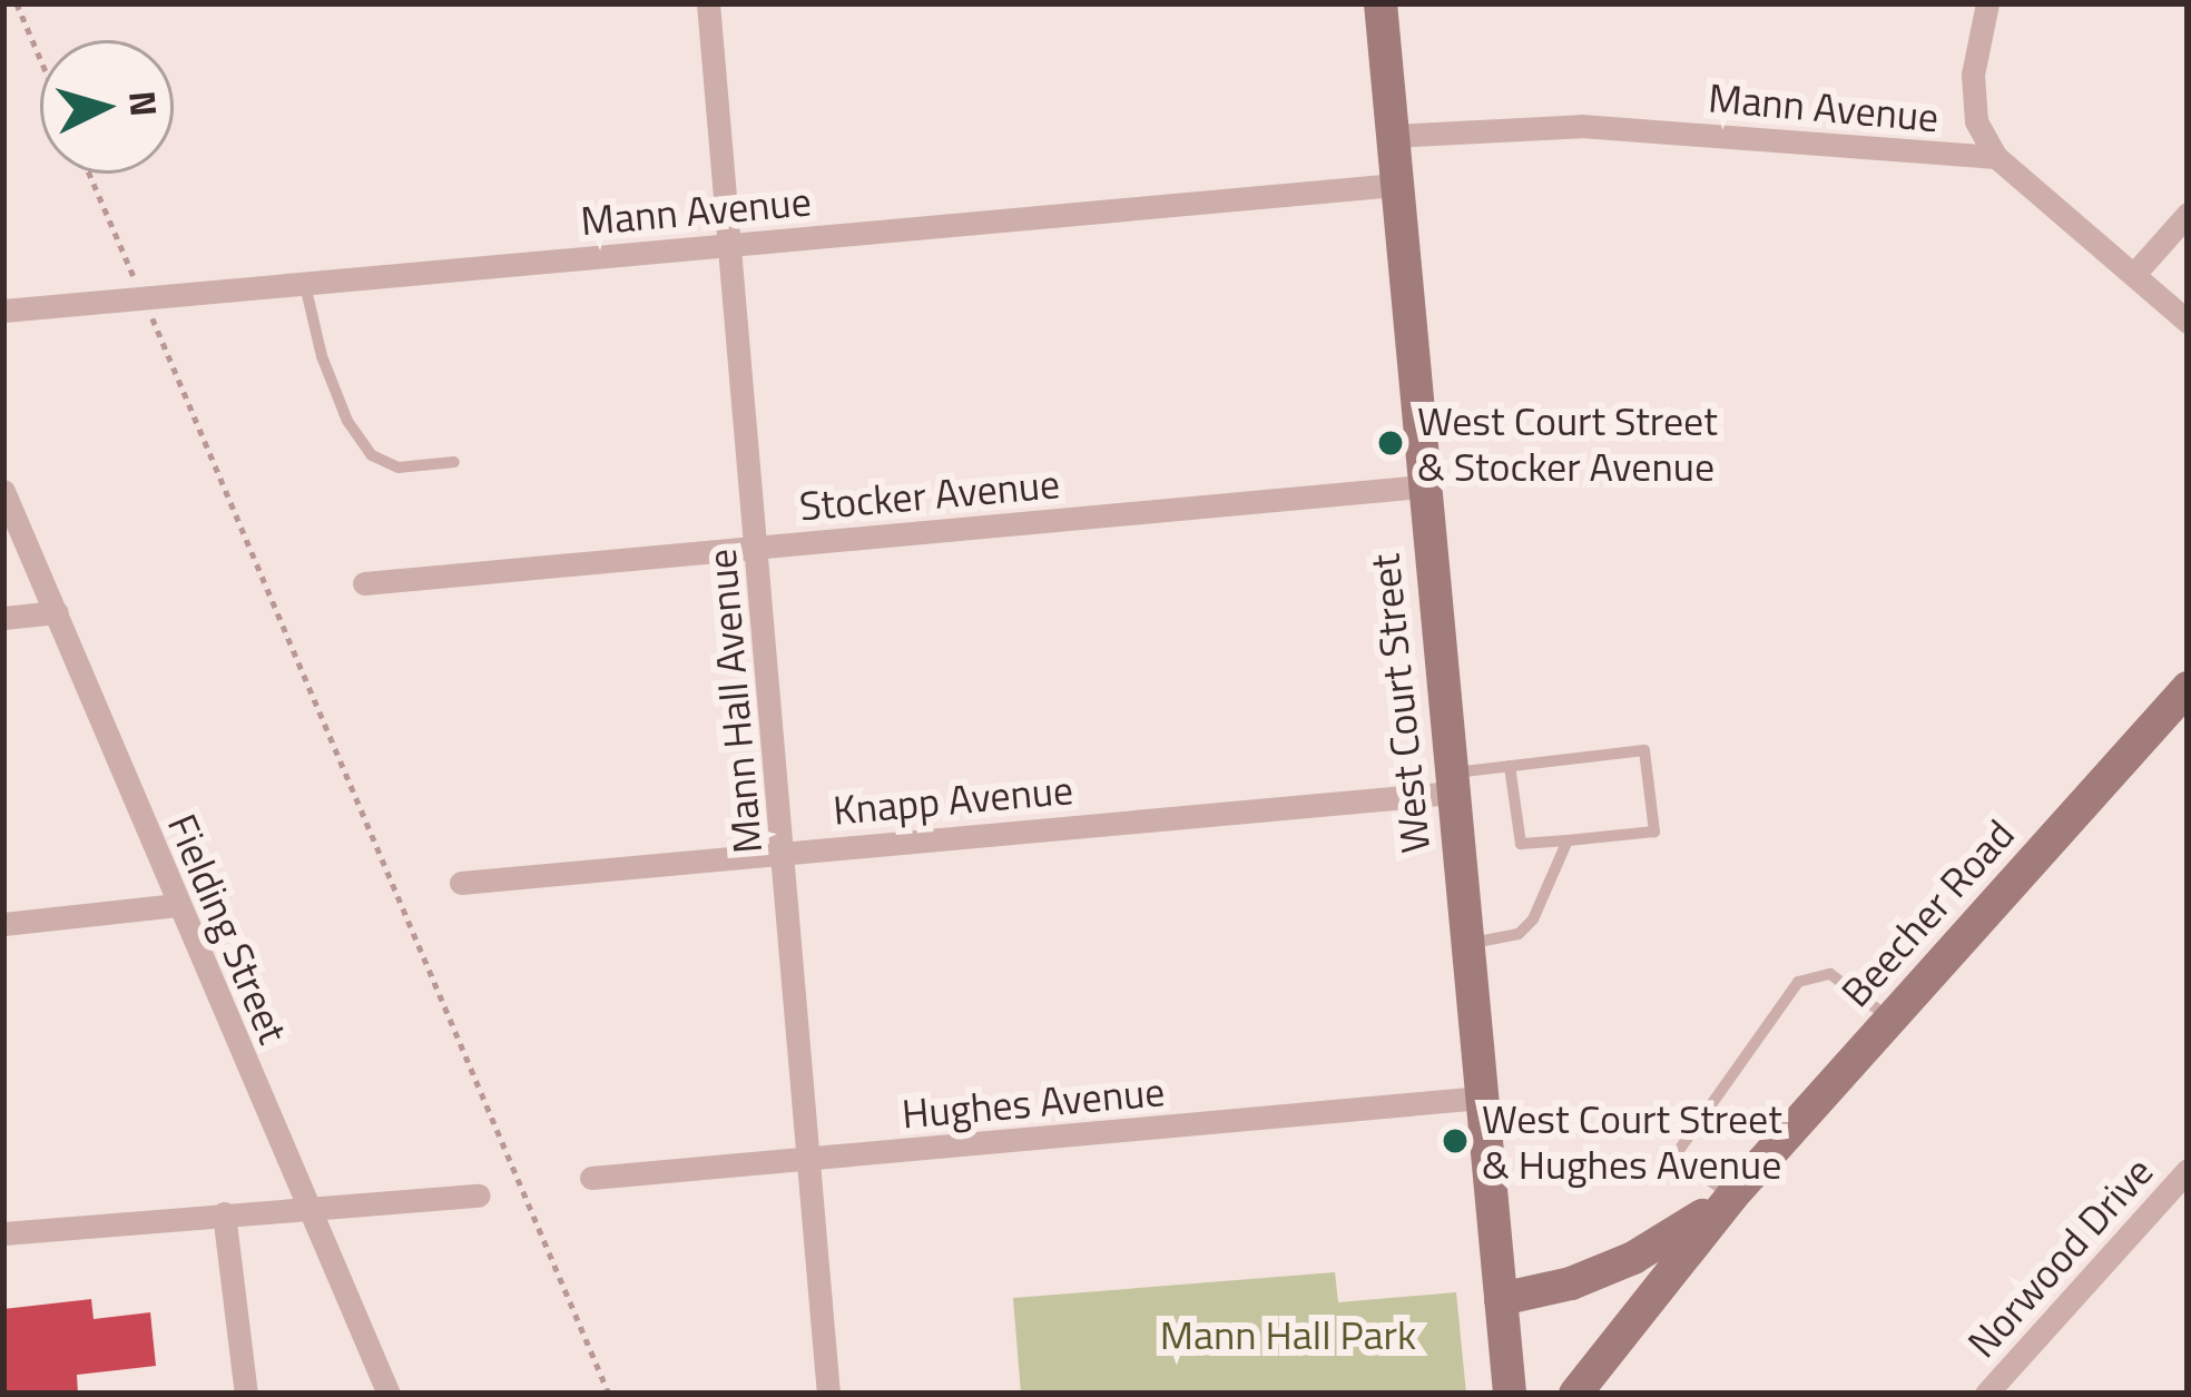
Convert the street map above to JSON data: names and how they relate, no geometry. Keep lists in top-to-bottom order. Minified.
{"streets":{"street":["Mann Avenue","Stocker Avenue","Mann Hall Avenue","West Court Street","Knapp Avenue","Beecher Road","Fielding Street","Hughes Avenue","Norwood Drive"]},"crossings":[["Mann Avenue","Mann Hall Avenue"],["Mann Avenue","West Court Street"],["Stocker Avenue","Mann Hall Avenue"],["Stocker Avenue","West Court Street"],["Mann Hall Avenue","Knapp Avenue"],["Mann Hall Avenue","Hughes Avenue"],["West Court Street","Knapp Avenue"],["West Court Street","Beecher Road"],["West Court Street","Hughes Avenue"]],"parks":["Mann Hall Park"],"places":["West Court Street & Stocker Avenue","West Court Street & Hughes Avenue"],"north":"right"}
